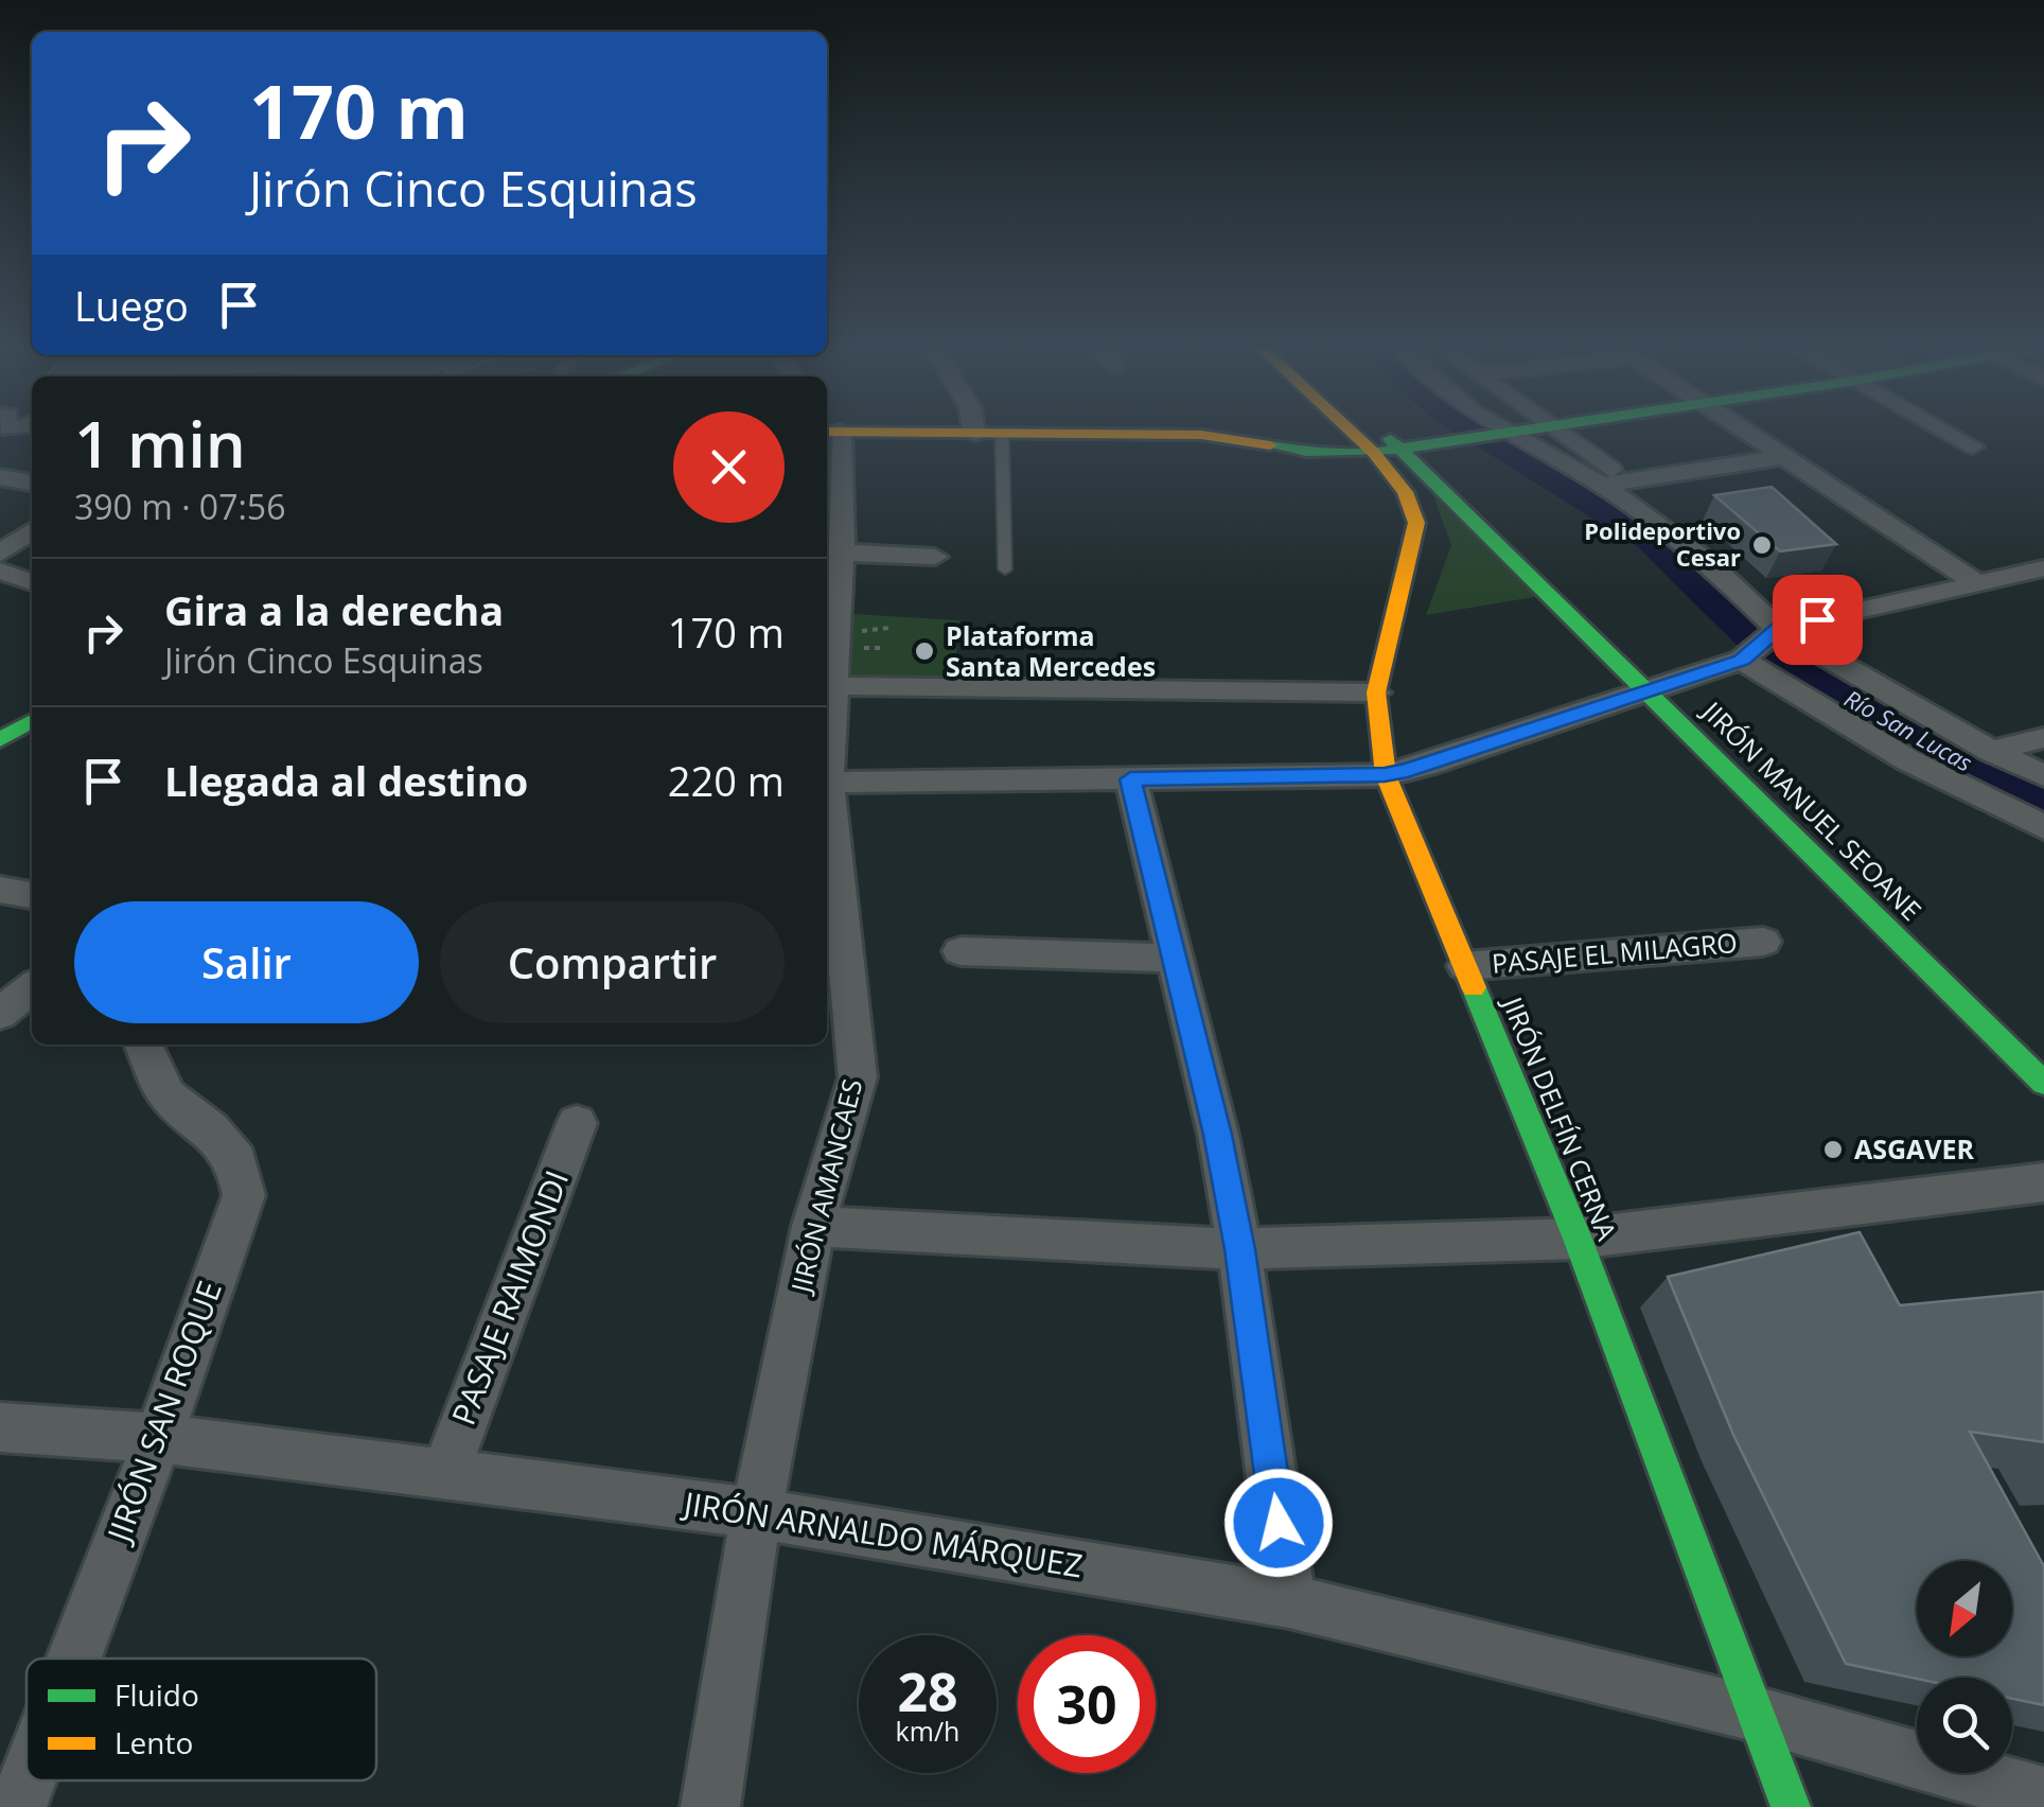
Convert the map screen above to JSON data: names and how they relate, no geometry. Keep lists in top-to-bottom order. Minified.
{"streets":{"main road":["JIRÓN MANUEL SEOANE","JIRÓN DELFÍN CERNA"],"street":["PASAJE EL MILAGRO","JIRÓN AMANCAES","PASAJE RAIMONDI","JIRÓN SAN ROQUE","JIRÓN ARNALDO MÁRQUEZ"]},"crossings":[["PASAJE EL MILAGRO","JIRÓN DELFÍN CERNA"],["JIRÓN DELFÍN CERNA","JIRÓN ARNALDO MÁRQUEZ"],["JIRÓN AMANCAES","JIRÓN ARNALDO MÁRQUEZ"],["PASAJE RAIMONDI","JIRÓN ARNALDO MÁRQUEZ"],["JIRÓN SAN ROQUE","JIRÓN ARNALDO MÁRQUEZ"]],"water":["Río San Lucas"],"places":["Polideportivo Cesar","Plataforma Santa Mercedes","ASGAVER"],"legend":["Fluido","Lento"],"north":"bottom left","page":{"turn":["170 m","Jirón Cinco Esquinas"],"then":"Luego","heading":["1 min","390 m · 07:56"],"list":[{"name":"Gira a la derecha","note":"Jirón Cinco Esquinas","value":"170 m"},{"name":"Llegada al destino","value":"220 m"}],"buttons":["Salir","Compartir"],"speed":"28 km/h","limit":"30"}}
